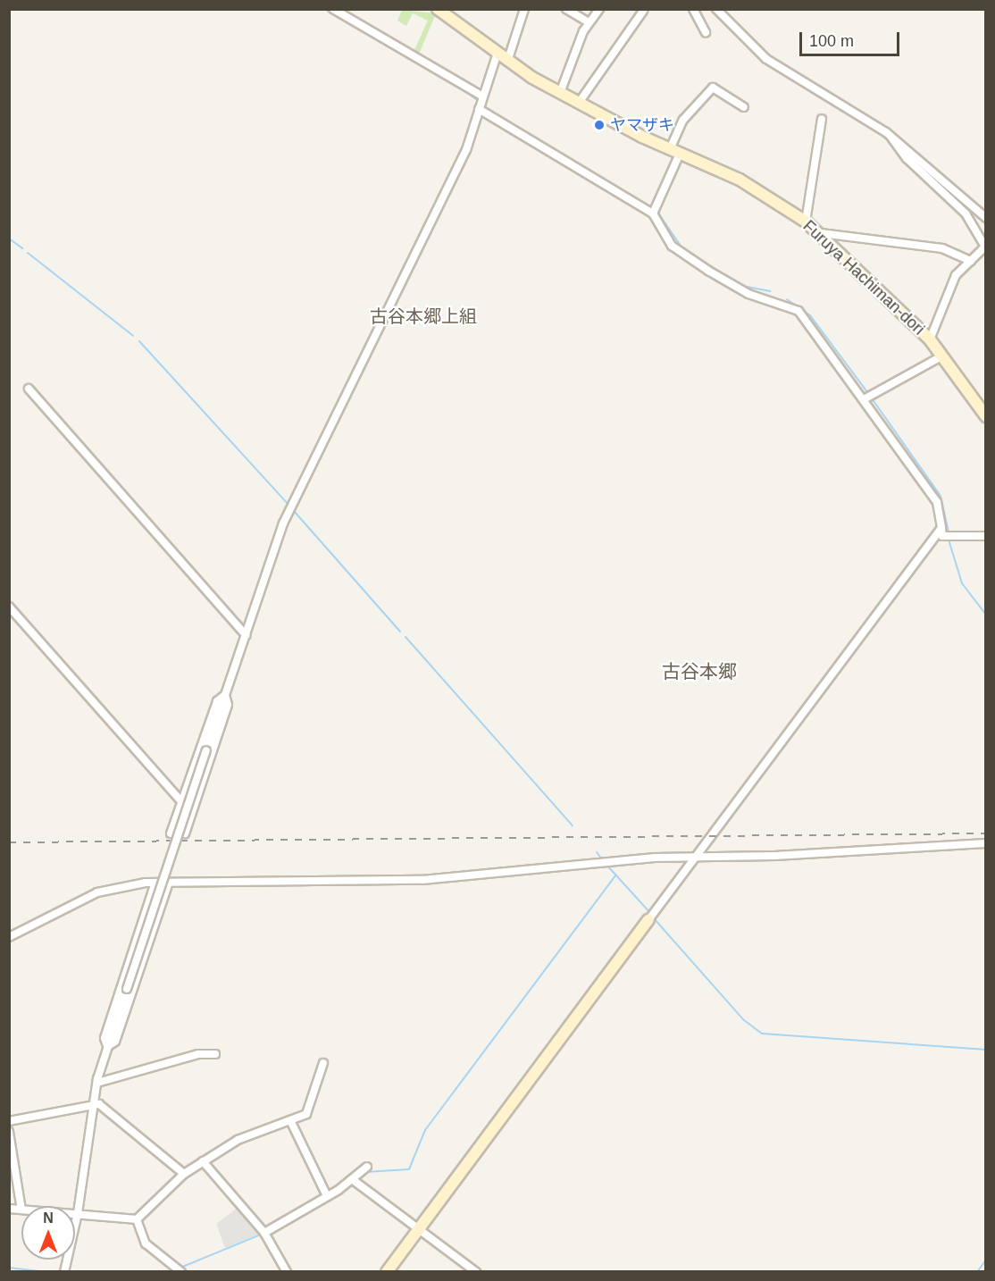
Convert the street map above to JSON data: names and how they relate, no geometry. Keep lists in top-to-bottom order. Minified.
{"streets":{"street":["Furuya Hachiman-dori"]},"districts":["古谷本郷上組","古谷本郷"],"places":["ヤマザキ"],"scale_bar":"100 m","north":"top"}
